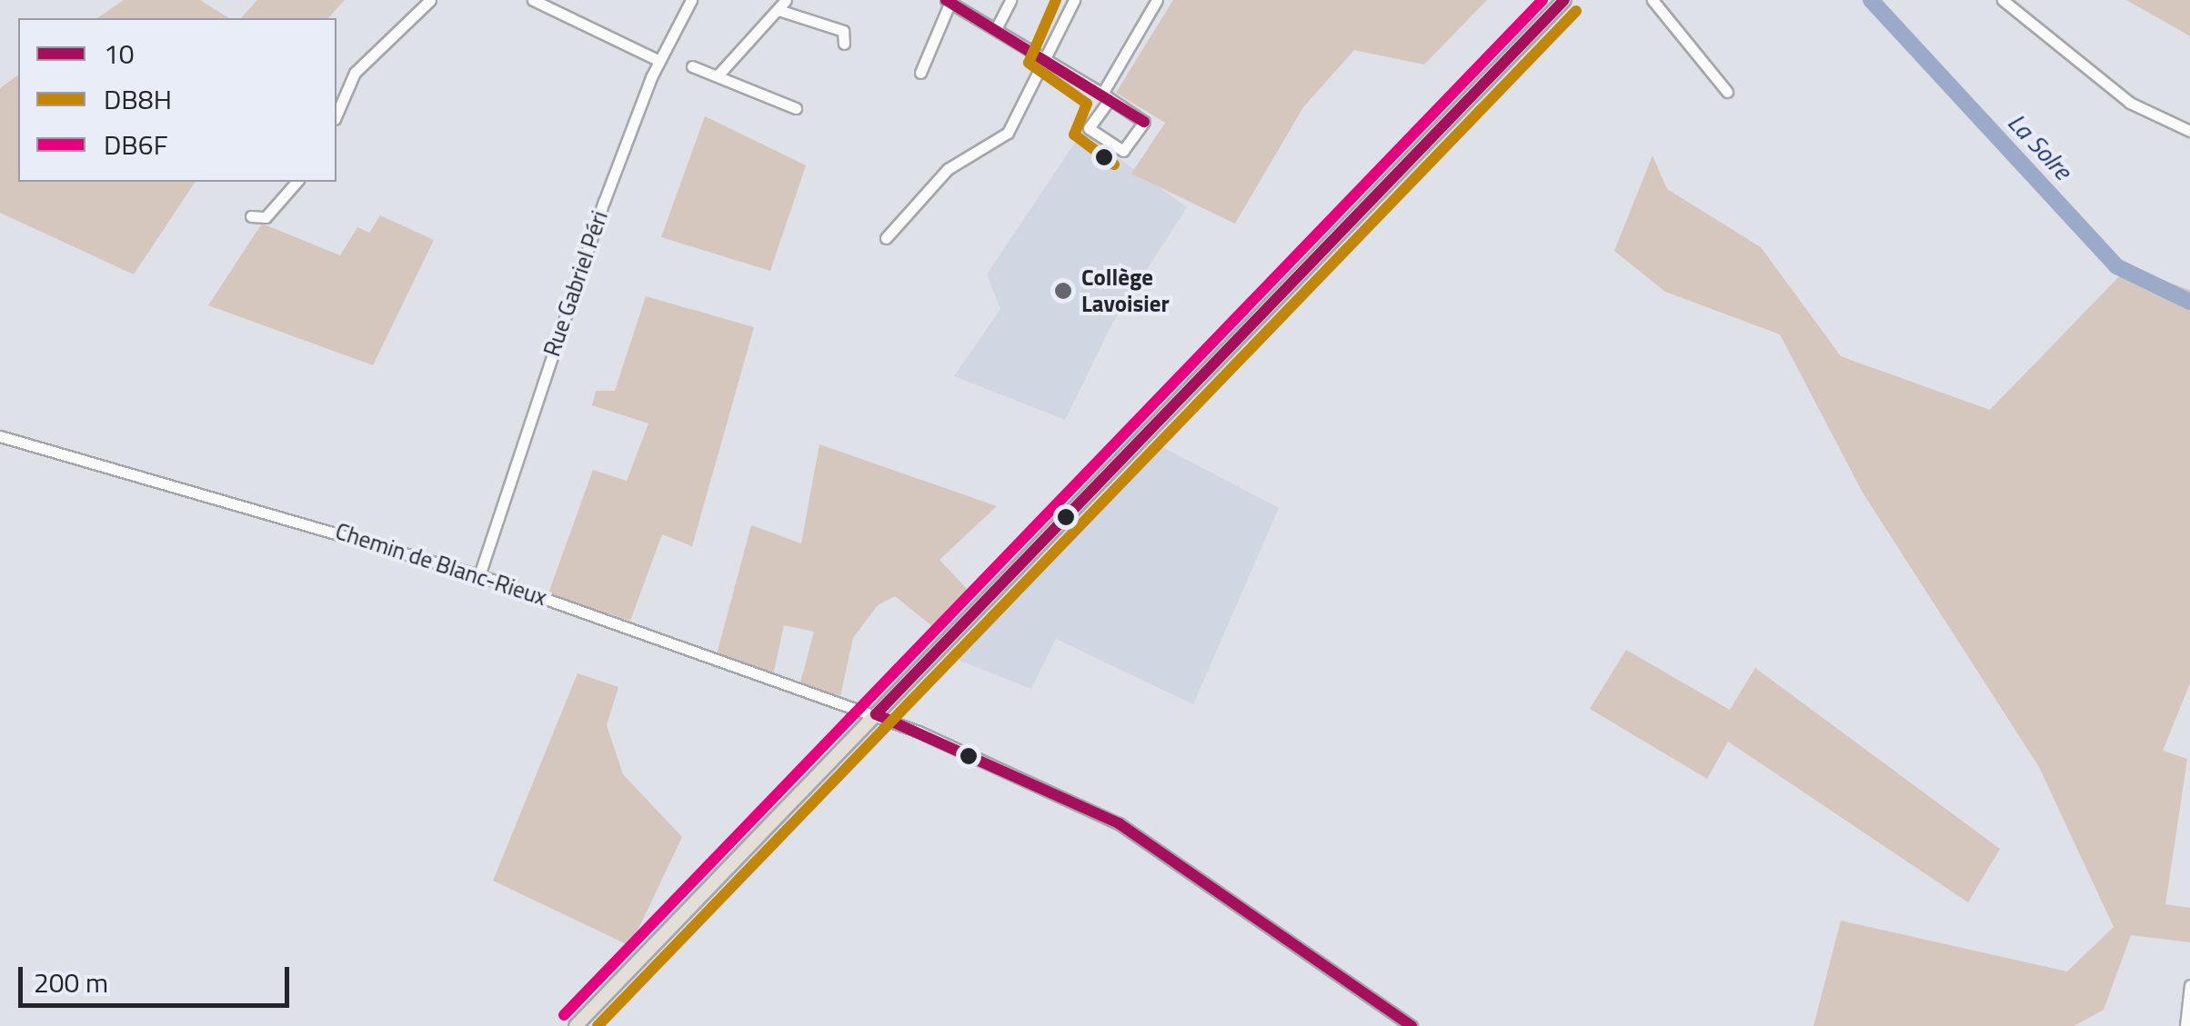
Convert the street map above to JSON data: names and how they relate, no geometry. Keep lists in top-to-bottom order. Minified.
{"streets":{"street":["Rue Gabriel Péri","Chemin de Blanc-Rieux"]},"crossings":[["Rue Gabriel Péri","Chemin de Blanc-Rieux"]],"water":["La Solre"],"places":["Collège Lavoisier"],"lines":["transit line 10","transit line DB8H","transit line DB6F"],"legend":["10","DB8H","DB6F"],"scale_bar":"200 m"}
